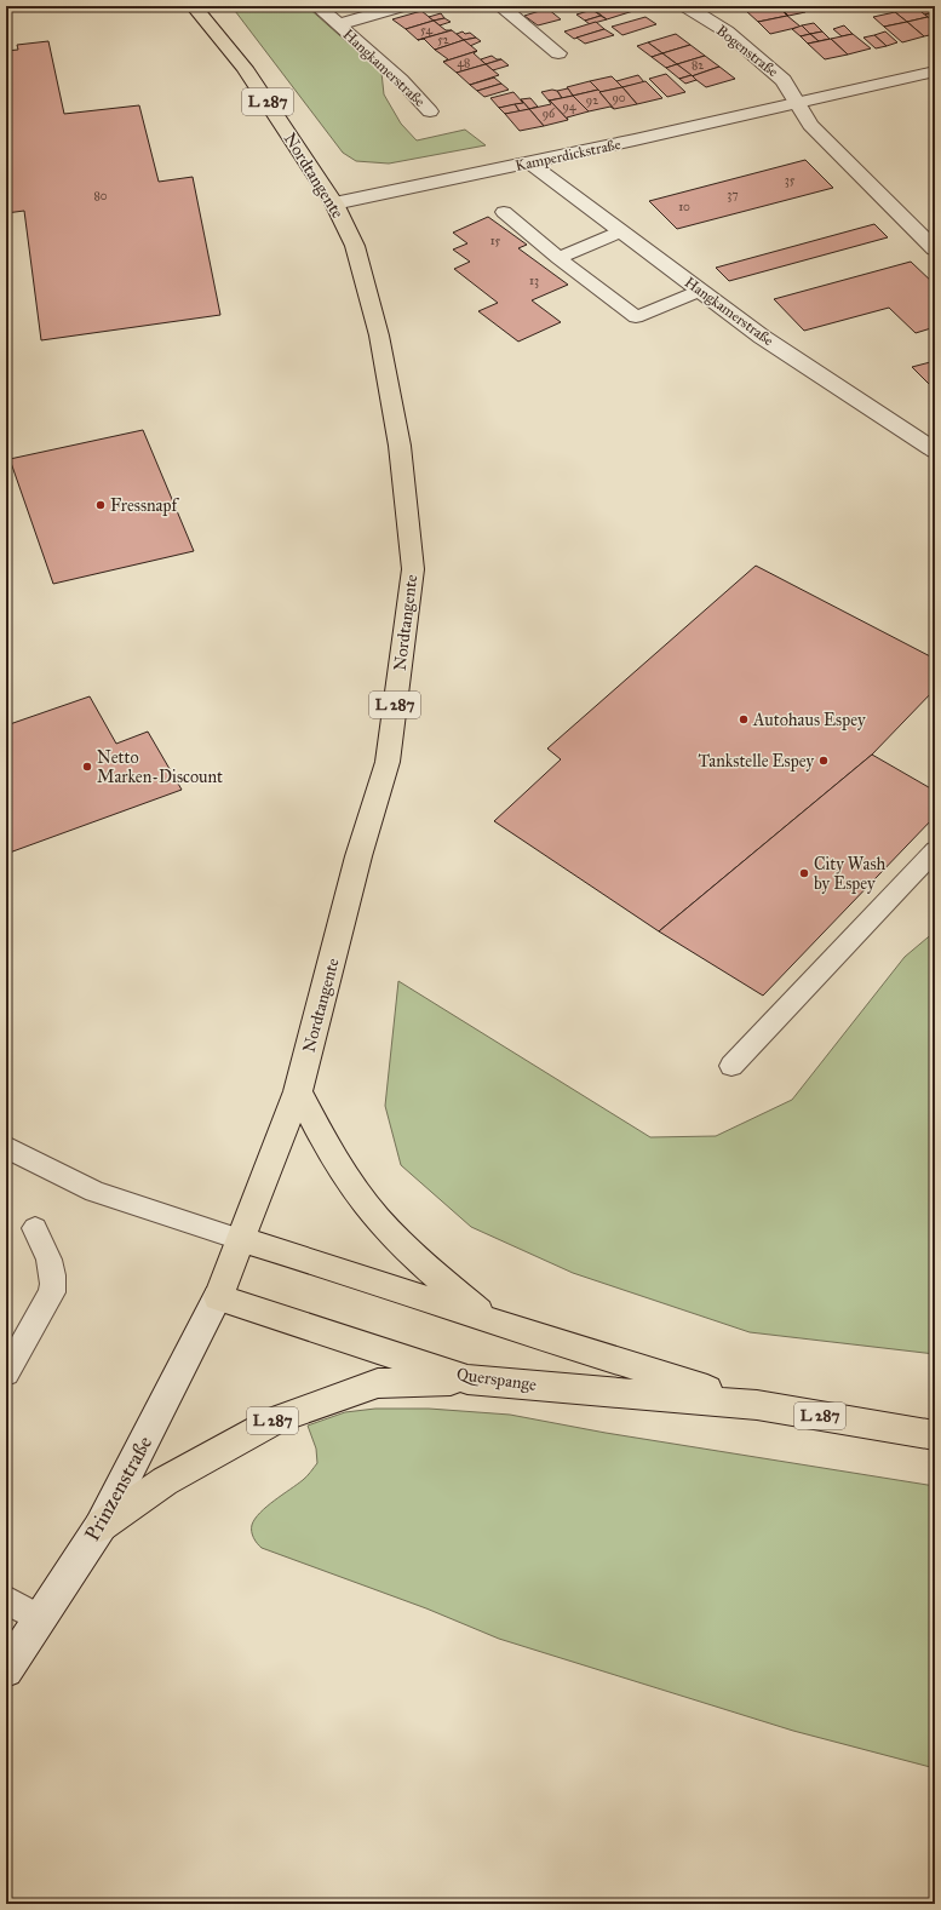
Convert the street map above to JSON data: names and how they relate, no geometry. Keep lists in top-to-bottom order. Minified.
{"streets":{"main road":["L 287","Nordtangente","Querspange"],"street":["Bogenstraße","Hangkamerstraße","Kamperdickstraße","Prinzenstraße"]},"crossings":[["Bogenstraße","Kamperdickstraße"],["Hangkamerstraße","Kamperdickstraße"],["L 287","Nordtangente"],["L 287","Querspange"],["L 287","Prinzenstraße"],["Kamperdickstraße","Nordtangente"],["Nordtangente","Querspange"],["Nordtangente","Prinzenstraße"],["Querspange","Prinzenstraße"]],"places":["Fressnapf","Autohaus Espey","Tankstelle Espey","Netto Marken-Discount","City Wash by Espey"],"house_numbers":["54","52","48","82","90","92","94","96","35","37","80","10","15","13"]}
